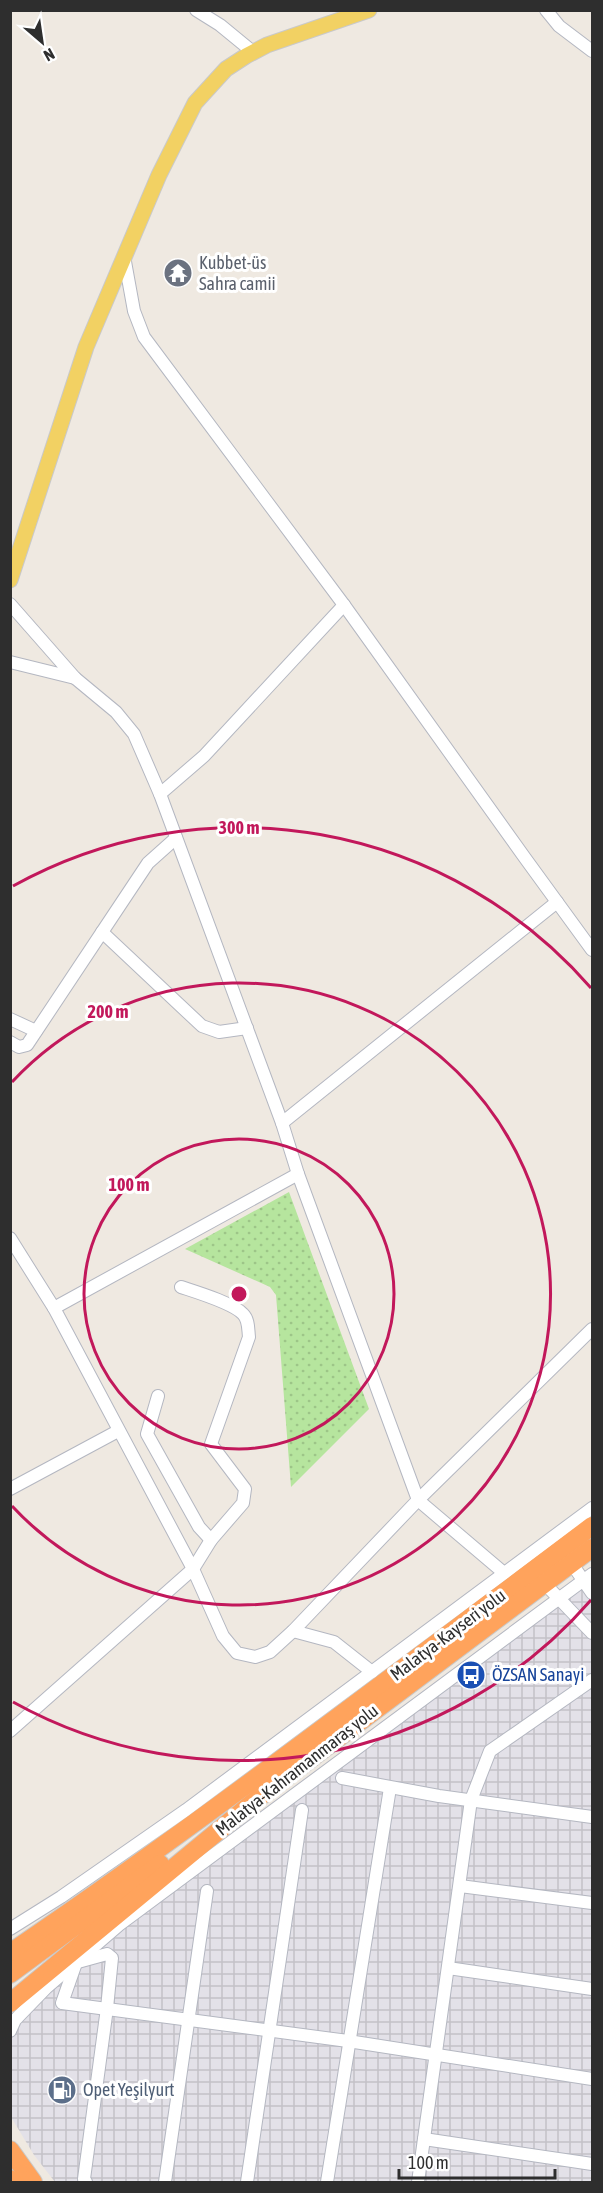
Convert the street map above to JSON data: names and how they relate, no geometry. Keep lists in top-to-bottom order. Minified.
{"streets":{"highway":["Malatya-Kayseri yolu","Malatya-Kahramanmaraş yolu"]},"places":{"temple":["Kubbet-üs Sahra camii"],"bus stop":["ÖZSAN Sanayi"],"fuel station":["Opet Yeşilyurt"]},"scale_bar":"100 m","north":"bottom right","rings":["300 m","200 m","100 m"]}
